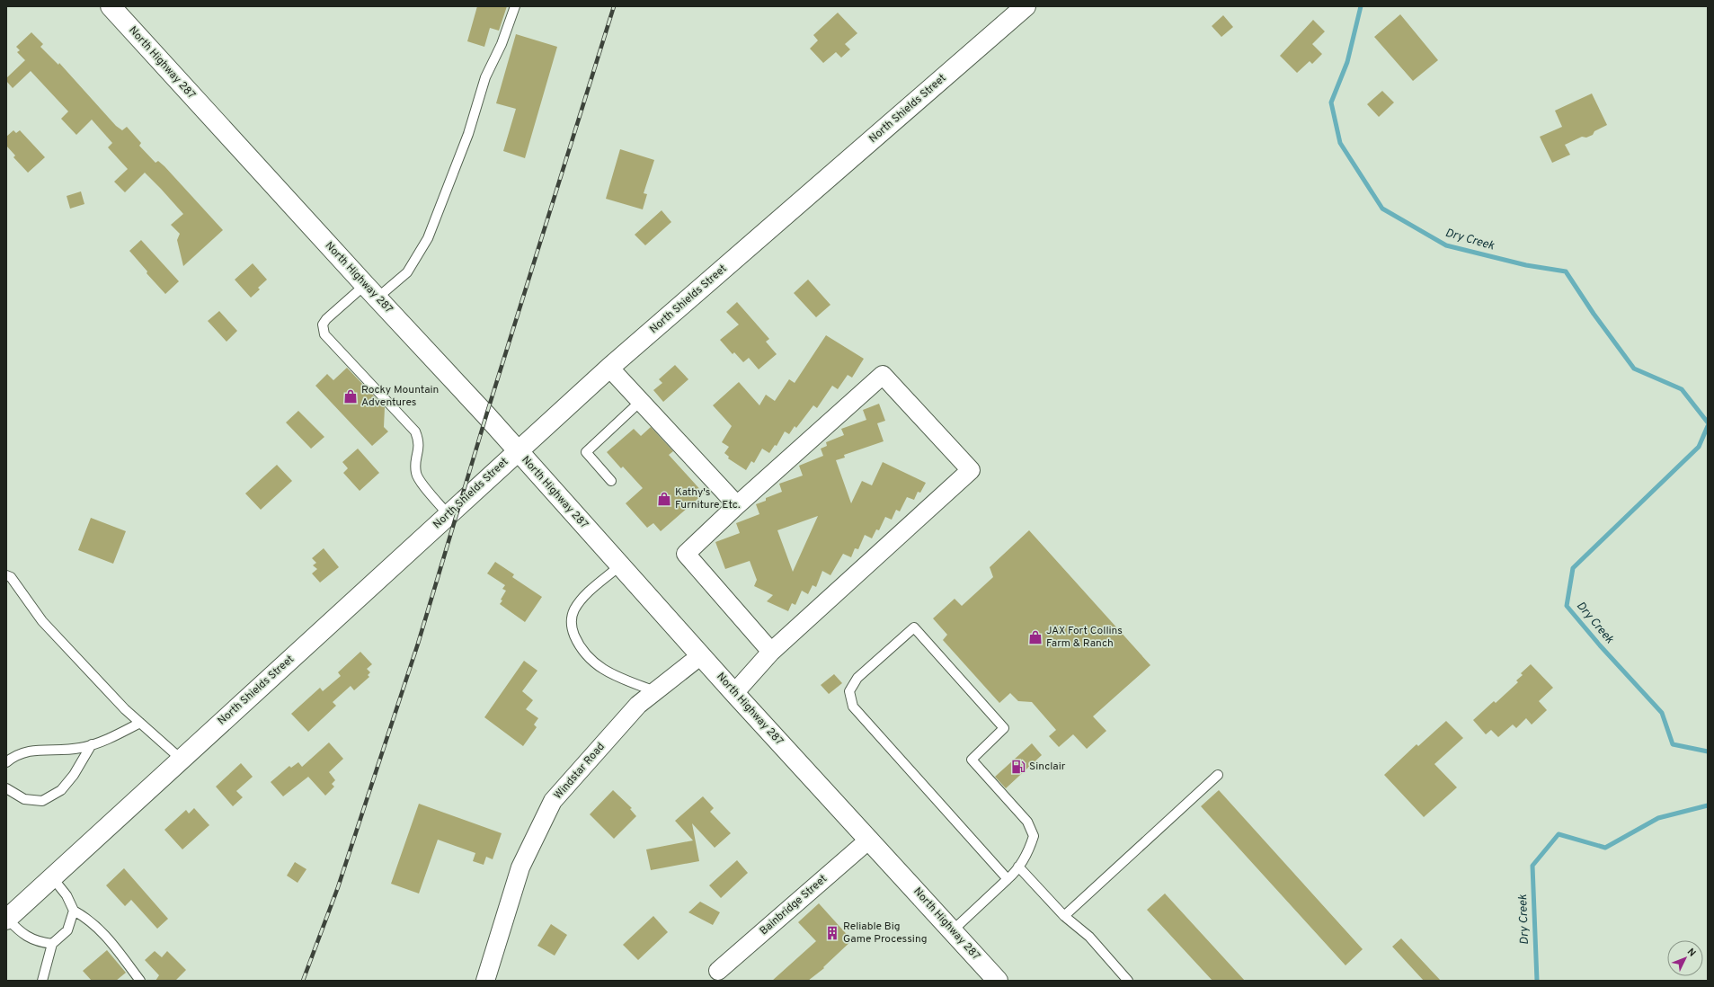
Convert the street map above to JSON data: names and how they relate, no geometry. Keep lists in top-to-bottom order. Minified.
{"streets":{"main road":["North Highway 287","North Shields Street"],"street":["Windstar Road","Bainbridge Street"]},"crossings":[["North Highway 287","North Shields Street"],["North Highway 287","Windstar Road"],["North Highway 287","Bainbridge Street"]],"water":["Dry Creek"],"places":{"shop":["Rocky Mountain Adventures","Kathy's Furniture Etc.","JAX Fort Collins Farm & Ranch"],"fuel station":["Sinclair"],"building":["Reliable Big Game Processing"]},"north":"top right"}
